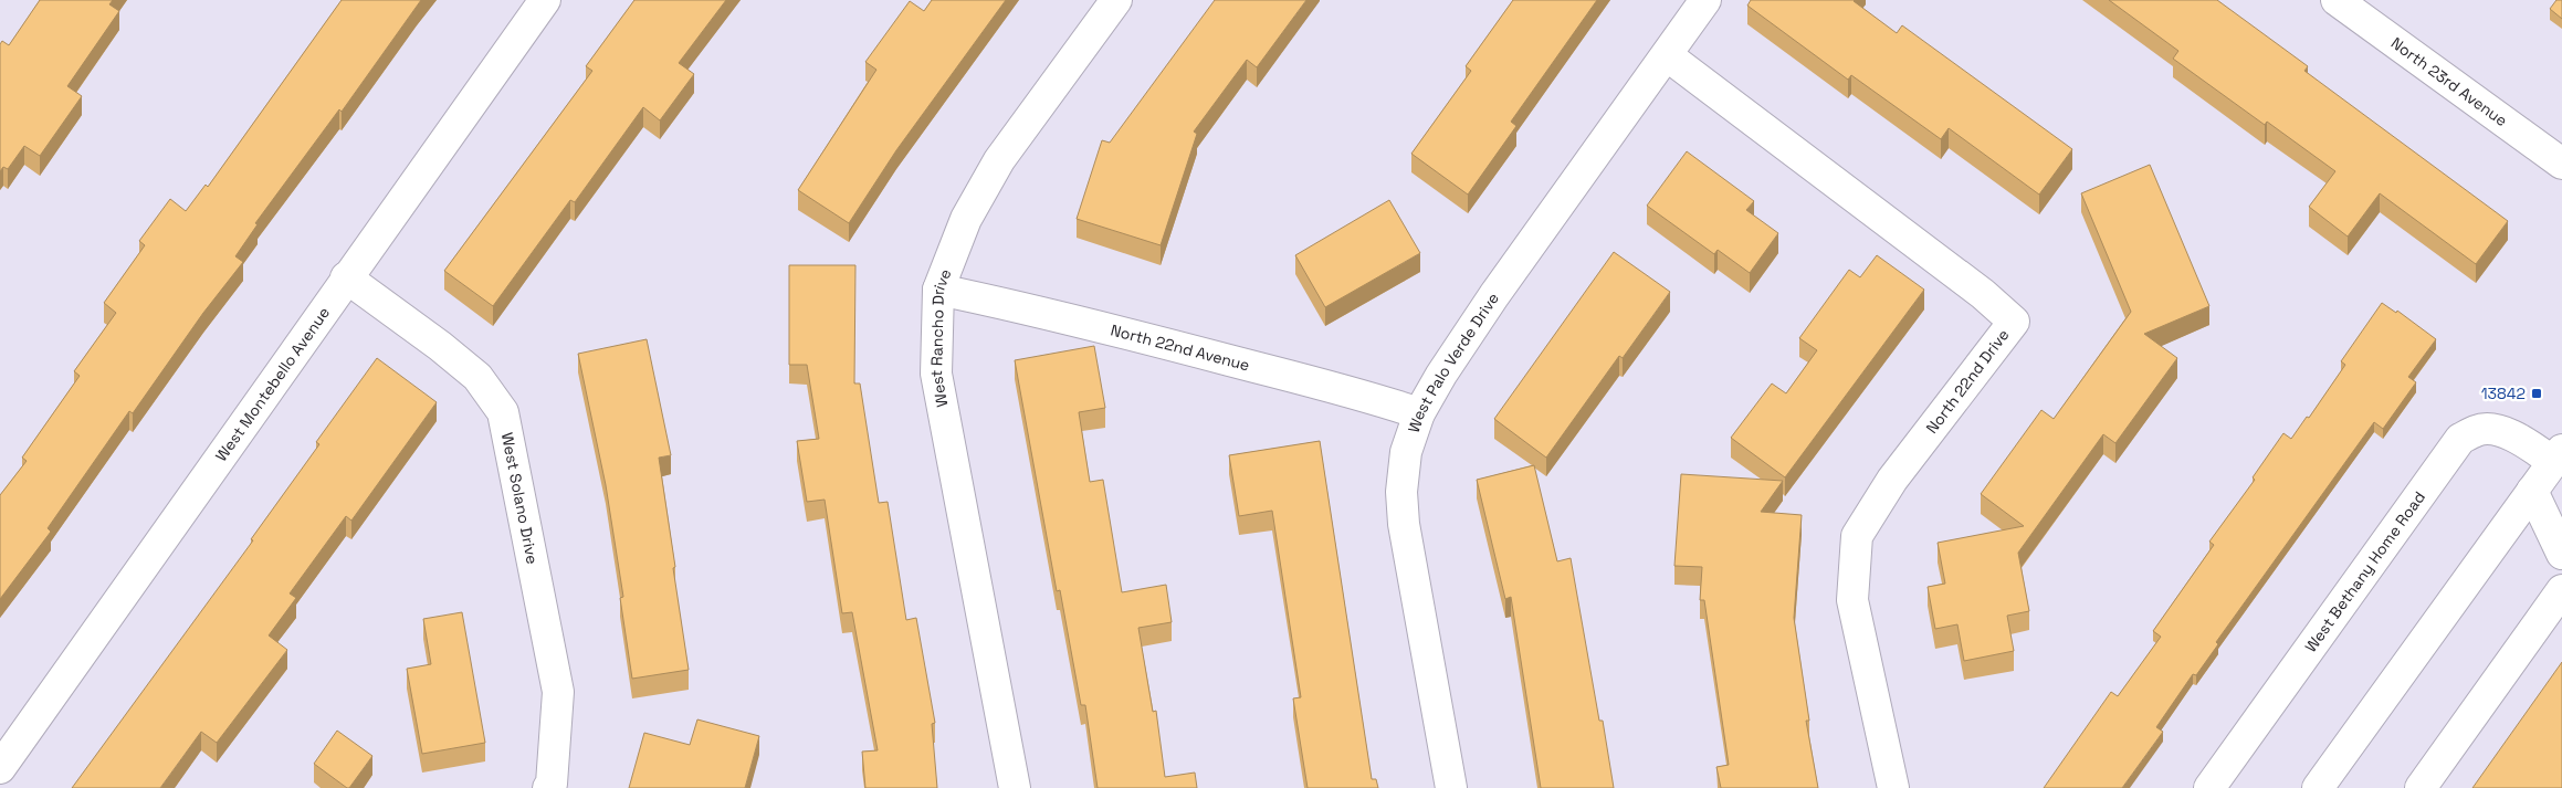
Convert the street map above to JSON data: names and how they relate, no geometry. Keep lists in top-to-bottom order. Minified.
{"streets":{"street":["North 23rd Avenue","West Rancho Drive","North 22nd Avenue","West Palo Verde Drive","North 22nd Drive","West Montebello Avenue","West Solano Drive","West Bethany Home Road"]},"crossings":[["West Rancho Drive","North 22nd Avenue"],["North 22nd Avenue","West Palo Verde Drive"],["West Palo Verde Drive","North 22nd Drive"],["West Montebello Avenue","West Solano Drive"]],"places":{"transit":["13842"]}}
